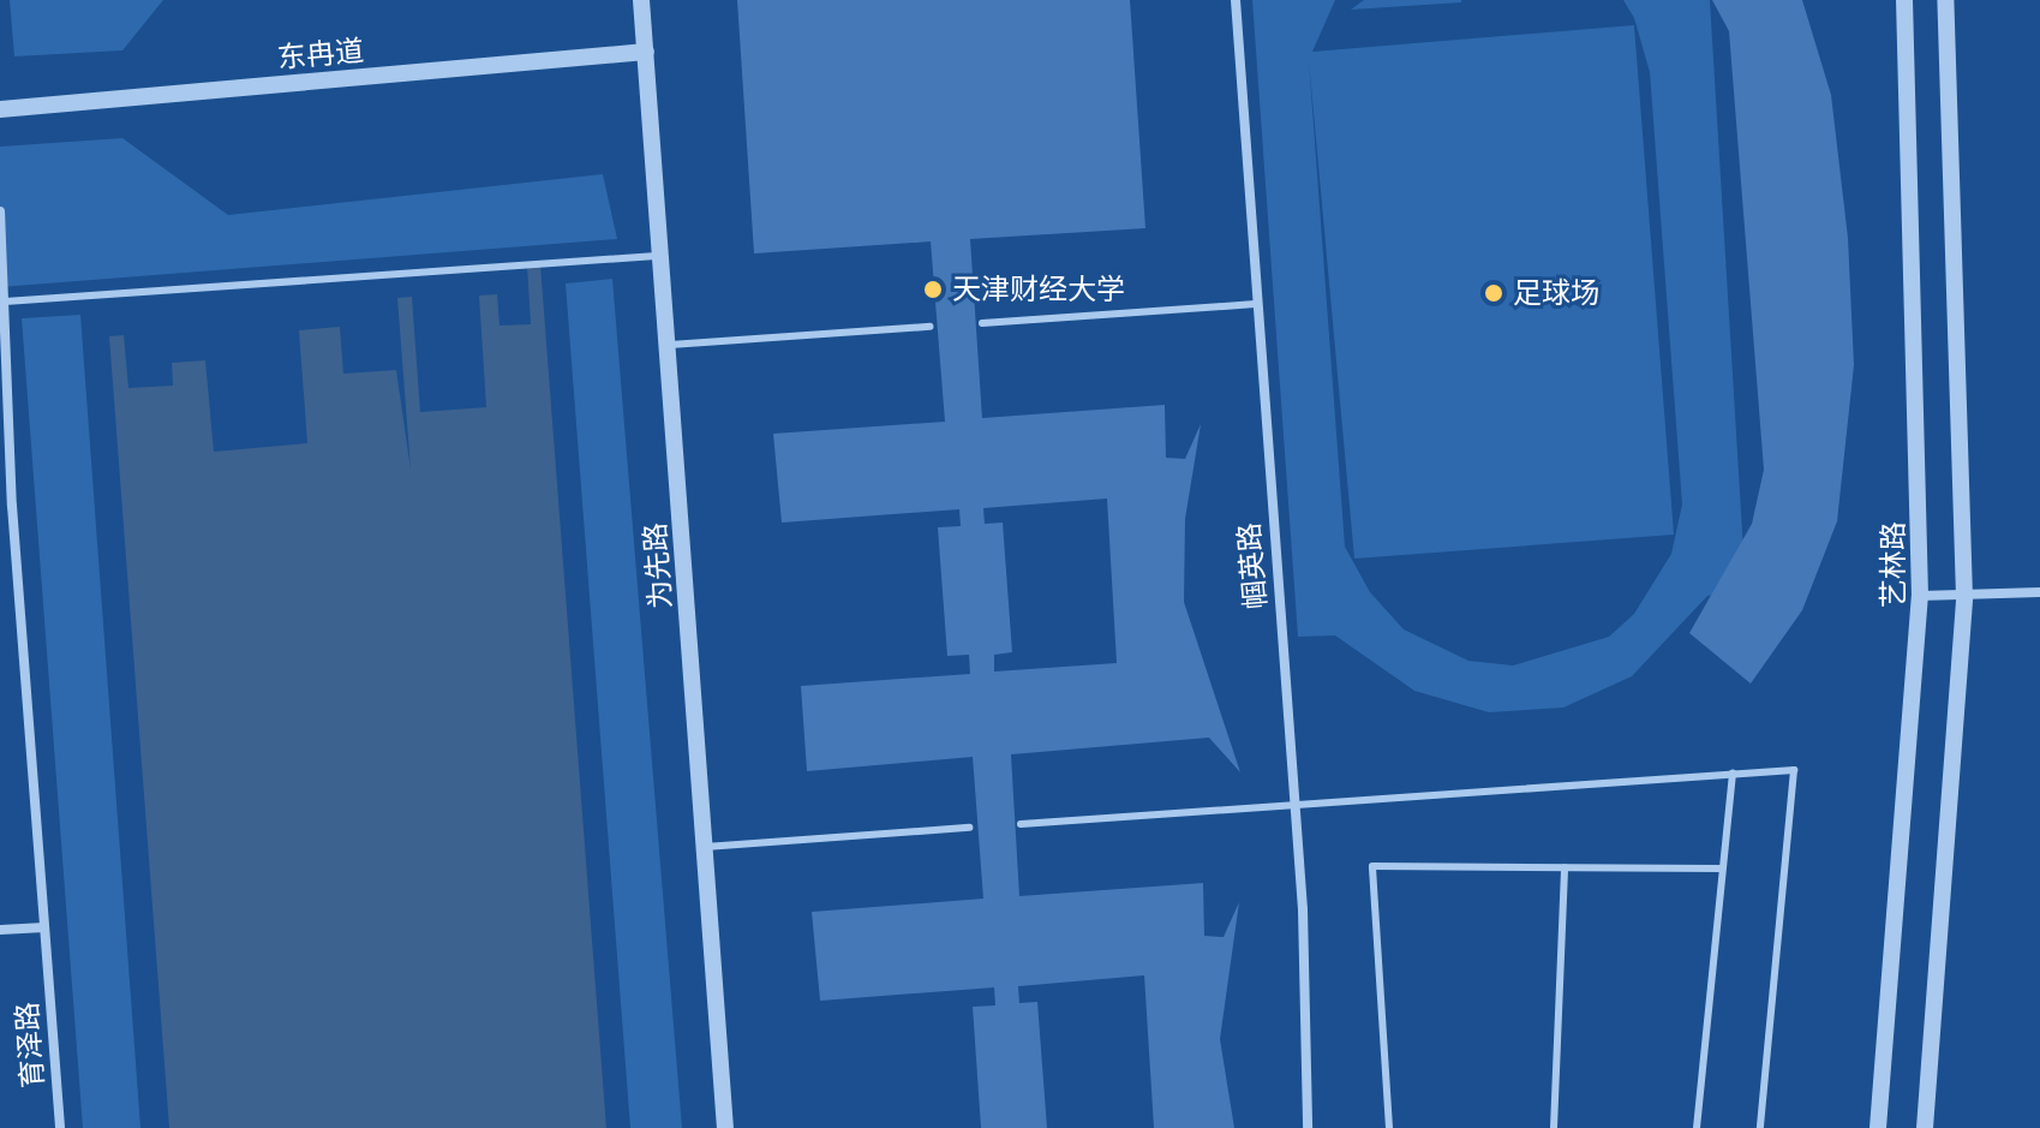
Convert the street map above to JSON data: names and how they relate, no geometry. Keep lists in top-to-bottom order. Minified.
{"streets":{"street":["东冉道","艺林路","为先路","帼英路","育泽路"]},"crossings":[["东冉道","为先路"]],"places":["天津财经大学","足球场"]}
